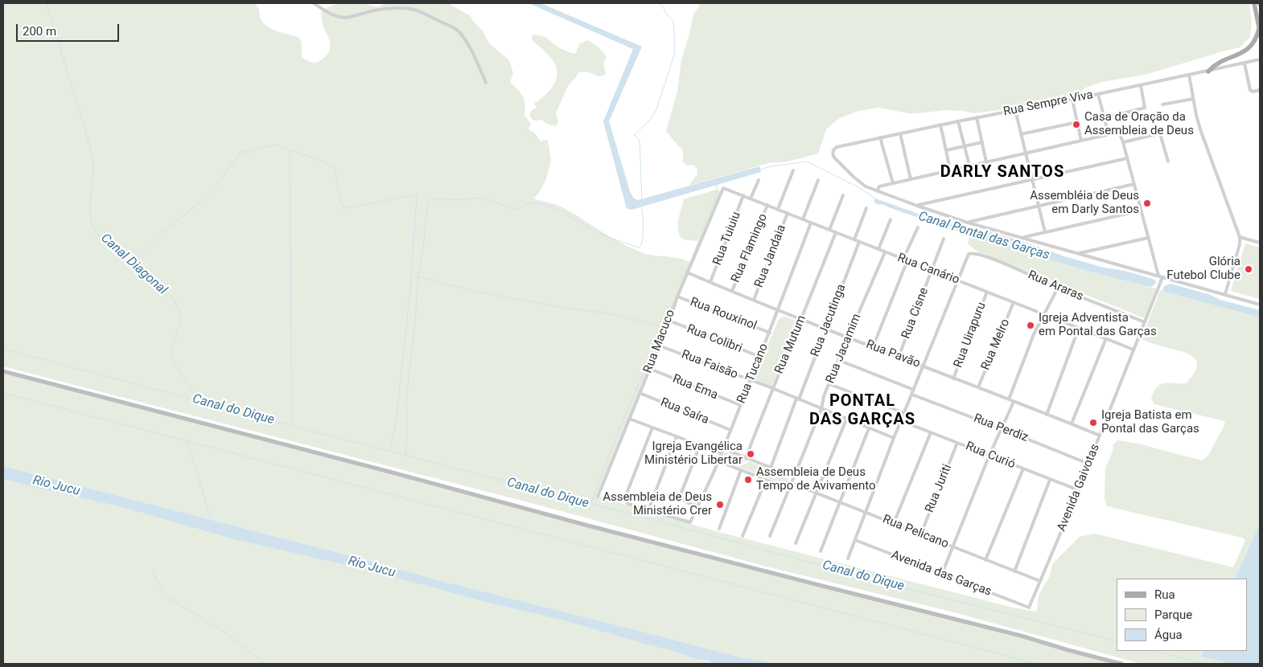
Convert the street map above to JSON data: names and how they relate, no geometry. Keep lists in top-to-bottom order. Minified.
{"streets":{"street":["Rua Sempre Viva","Rua Tuiuiu","Rua Flamingo","Rua Jandaia","Rua Canário","Rua Araras","Rua Cisne","Rua Rouxinol","Rua Jacutinga","Rua Uirapuru","Rua Colibri","Rua Macuco","Rua Mutum","Rua Melro","Rua Jacamim","Rua Pavão","Rua Faisão","Rua Tucano","Rua Ema","Rua Saíra","Rua Perdiz","Rua Curió","Avenida Gaivotas","Rua Juriti","Rua Pelicano","Avenida das Garças"]},"crossings":[["Rua Tuiuiu","Rua Canário"],["Rua Tuiuiu","Rua Pavão"],["Rua Flamingo","Rua Canário"],["Rua Flamingo","Rua Pavão"],["Rua Jandaia","Rua Canário"],["Rua Jandaia","Rua Pavão"],["Rua Canário","Rua Araras"],["Rua Canário","Rua Cisne"],["Rua Canário","Rua Jacutinga"],["Rua Canário","Rua Uirapuru"],["Rua Canário","Rua Macuco"],["Rua Canário","Rua Mutum"],["Rua Canário","Rua Melro"],["Rua Canário","Rua Jacamim"],["Rua Canário","Rua Tucano"],["Rua Canário","Avenida Gaivotas"],["Rua Araras","Avenida Gaivotas"],["Rua Cisne","Rua Pavão"],["Rua Rouxinol","Rua Macuco"],["Rua Rouxinol","Rua Tucano"],["Rua Jacutinga","Rua Pavão"],["Rua Jacutinga","Rua Faisão"],["Rua Uirapuru","Rua Pavão"],["Rua Colibri","Rua Macuco"],["Rua Colibri","Rua Tucano"],["Rua Macuco","Rua Pavão"],["Rua Macuco","Rua Faisão"],["Rua Macuco","Rua Ema"],["Rua Macuco","Rua Saíra"],["Rua Mutum","Rua Pavão"],["Rua Mutum","Rua Faisão"],["Rua Melro","Rua Pavão"],["Rua Jacamim","Rua Pavão"],["Rua Jacamim","Rua Faisão"],["Rua Jacamim","Rua Pelicano"],["Rua Pavão","Rua Tucano"],["Rua Pavão","Avenida Gaivotas"],["Rua Faisão","Rua Tucano"],["Rua Tucano","Rua Ema"],["Rua Tucano","Rua Saíra"],["Rua Perdiz","Avenida Gaivotas"],["Rua Curió","Avenida Gaivotas"],["Rua Curió","Rua Juriti"],["Avenida Gaivotas","Rua Pelicano"],["Avenida Gaivotas","Avenida das Garças"],["Rua Juriti","Rua Pelicano"]],"districts":["DARLY SANTOS","PONTAL DAS GARÇAS"],"water":["Canal Pontal das Garças","Canal Diagonal","Canal do Dique","Rio Jucu"],"places":["Casa de Oração da Assembleia de Deus","Assembléia de Deus em Darly Santos","Glória Futebol Clube","Igreja Adventista em Pontal das Garças","Igreja Batista em Pontal das Garças","Igreja Evangélica Ministério Libertar","Assembleia de Deus Tempo de Avivamento","Assembleia de Deus Ministério Crer"],"legend":["Rua","Parque","Água"],"scale_bar":"200 m"}
